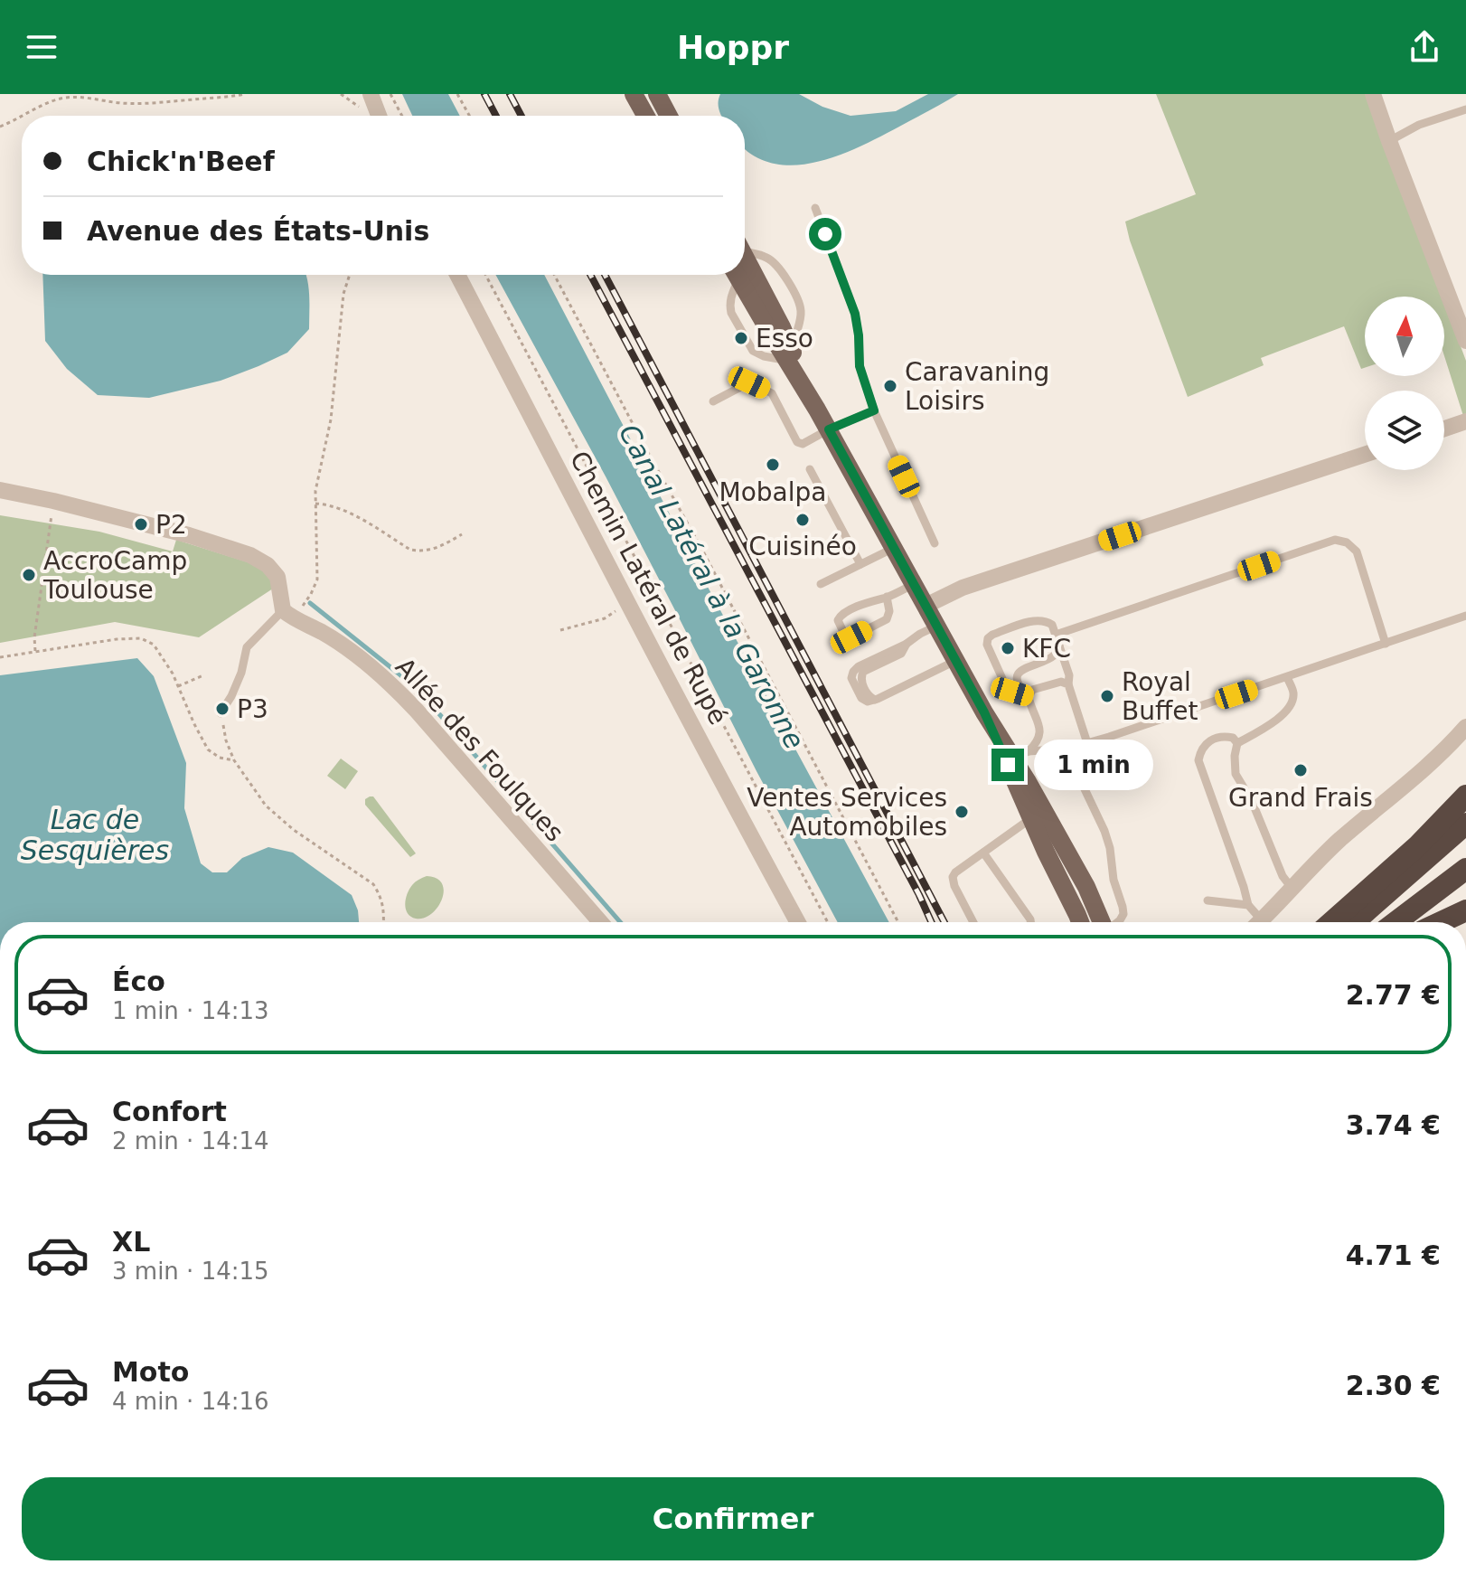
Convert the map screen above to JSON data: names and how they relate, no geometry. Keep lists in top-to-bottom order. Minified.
{"streets":{"street":["Chemin Latéral de Rupé","Allée des Foulques"]},"water":["Canal Latéral à la Garonne","Lac de Sesquières"],"places":["Esso","Caravaning Loisirs","Mobalpa","Cuisinéo","P2","AccroCamp Toulouse","KFC","Royal Buffet","P3","Grand Frais","Ventes Services Automobiles"],"north":"top","page":{"header":"Hoppr","banner":["Chick'n'Beef","Avenue des États-Unis"],"bubble":"1 min","list":[{"name":"Éco","note":"1 min · 14:13","value":"2.77 €"},{"name":"Confort","note":"2 min · 14:14","value":"3.74 €"},{"name":"XL","note":"3 min · 14:15","value":"4.71 €"},{"name":"Moto","note":"4 min · 14:16","value":"2.30 €"}],"buttons":"Confirmer"}}
